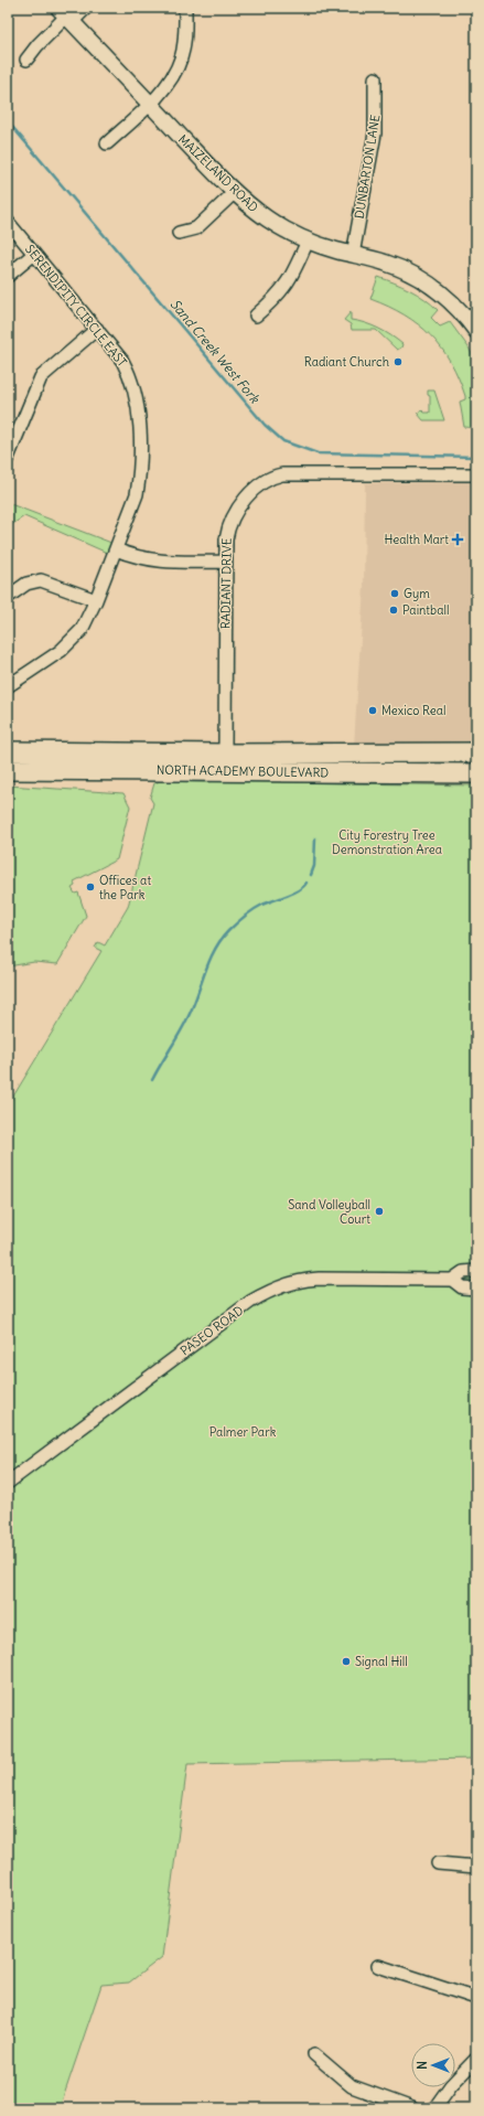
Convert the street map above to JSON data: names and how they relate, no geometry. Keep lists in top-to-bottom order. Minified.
{"streets":{"highway":["NORTH ACADEMY BOULEVARD"],"main road":["MAIZELAND ROAD"],"street":["DUNBARTON LANE","SERENDIPITY CIRCLE EAST","RADIANT DRIVE","PASEO ROAD"]},"crossings":[["DUNBARTON LANE","MAIZELAND ROAD"],["RADIANT DRIVE","NORTH ACADEMY BOULEVARD"]],"water":["Sand Creek West Fork"],"parks":["City Forestry Tree Demonstration Area","Palmer Park"],"places":{"other":["Radiant Church","Gym","Paintball","Mexico Real","Offices at the Park","Sand Volleyball Court","Signal Hill"],"health":["Health Mart"]},"north":"left"}
